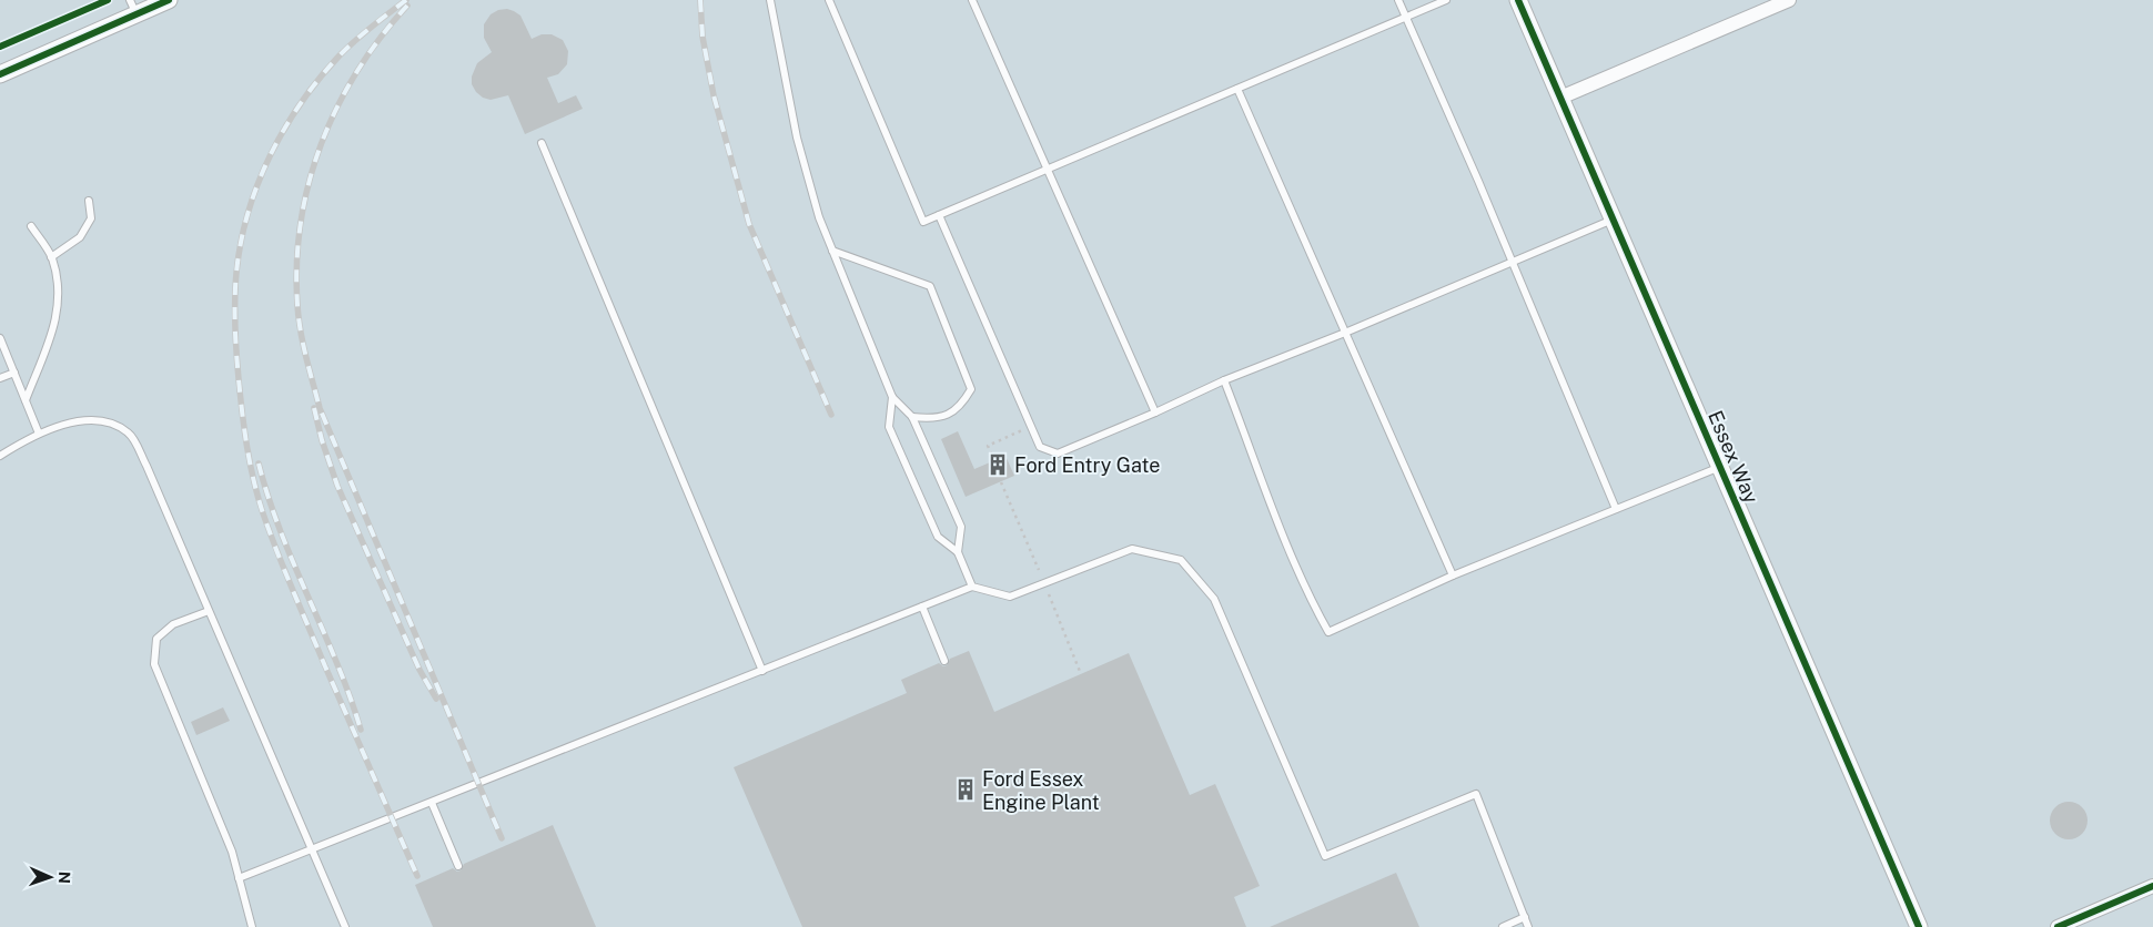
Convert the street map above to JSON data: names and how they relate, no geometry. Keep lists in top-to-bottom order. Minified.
{"streets":{"street":["Essex Way"]},"places":{"building":["Ford Entry Gate","Ford Essex Engine Plant"]},"north":"right"}
